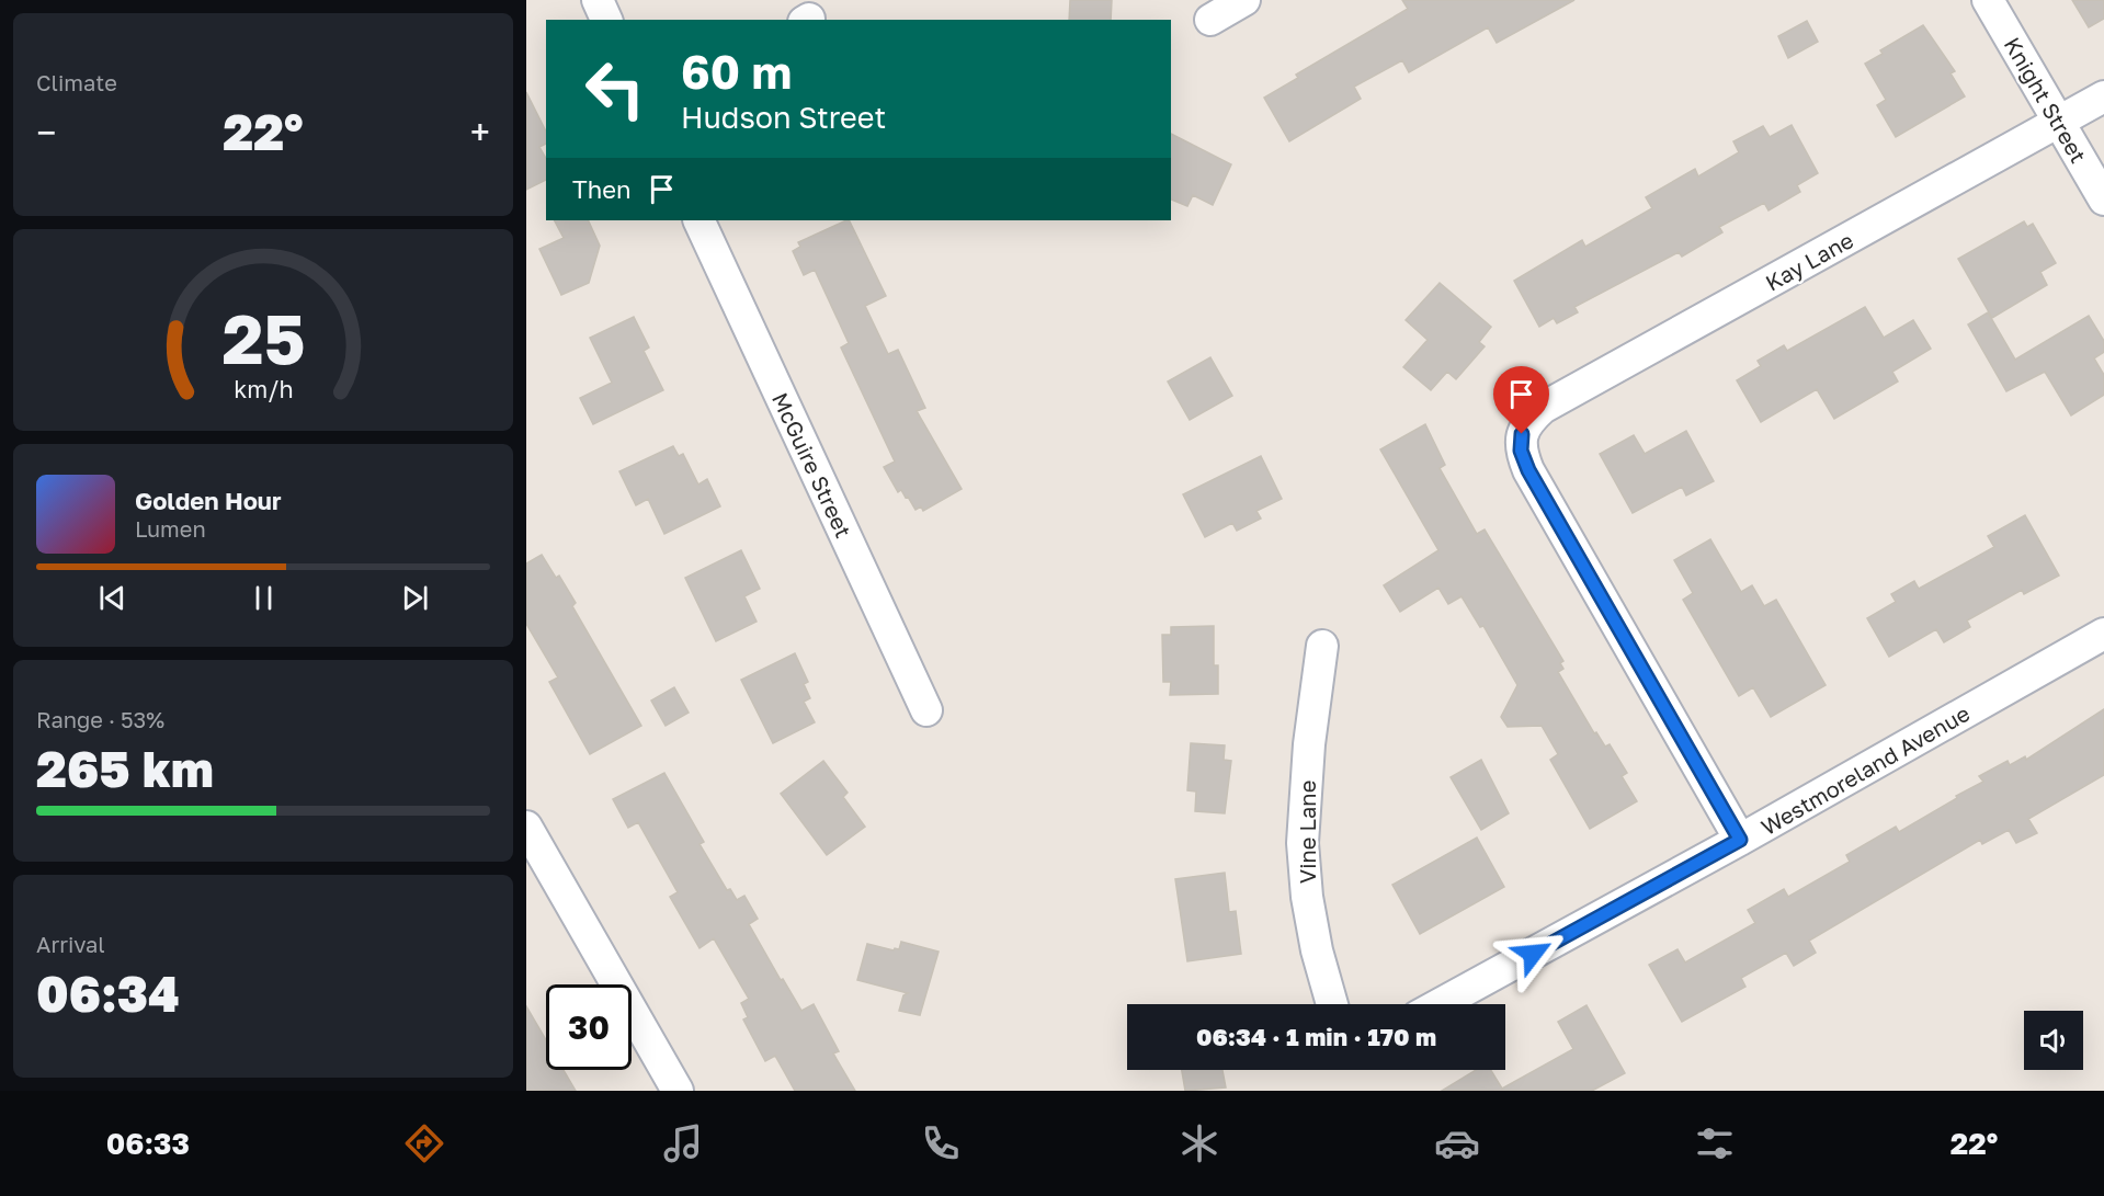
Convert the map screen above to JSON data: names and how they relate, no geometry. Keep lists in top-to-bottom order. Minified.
{"streets":{"street":["Knight Street","Kay Lane","McGuire Street","Westmoreland Avenue","Vine Lane"]},"crossings":[["Knight Street","Kay Lane"],["Kay Lane","Westmoreland Avenue"]],"page":{"tile":["Climate",["Range · 53%","265 km"],["Arrival","06:34"]],"turn":["60 m","Hudson Street"],"heat":["−","22°","+"],"then":"Then","song":["Golden Hour","Lumen"],"limit":"30","trip":"06:34 · 1 min · 170 m","tabs":["06:33","22°"],"gauge":["25","km/h"]}}
